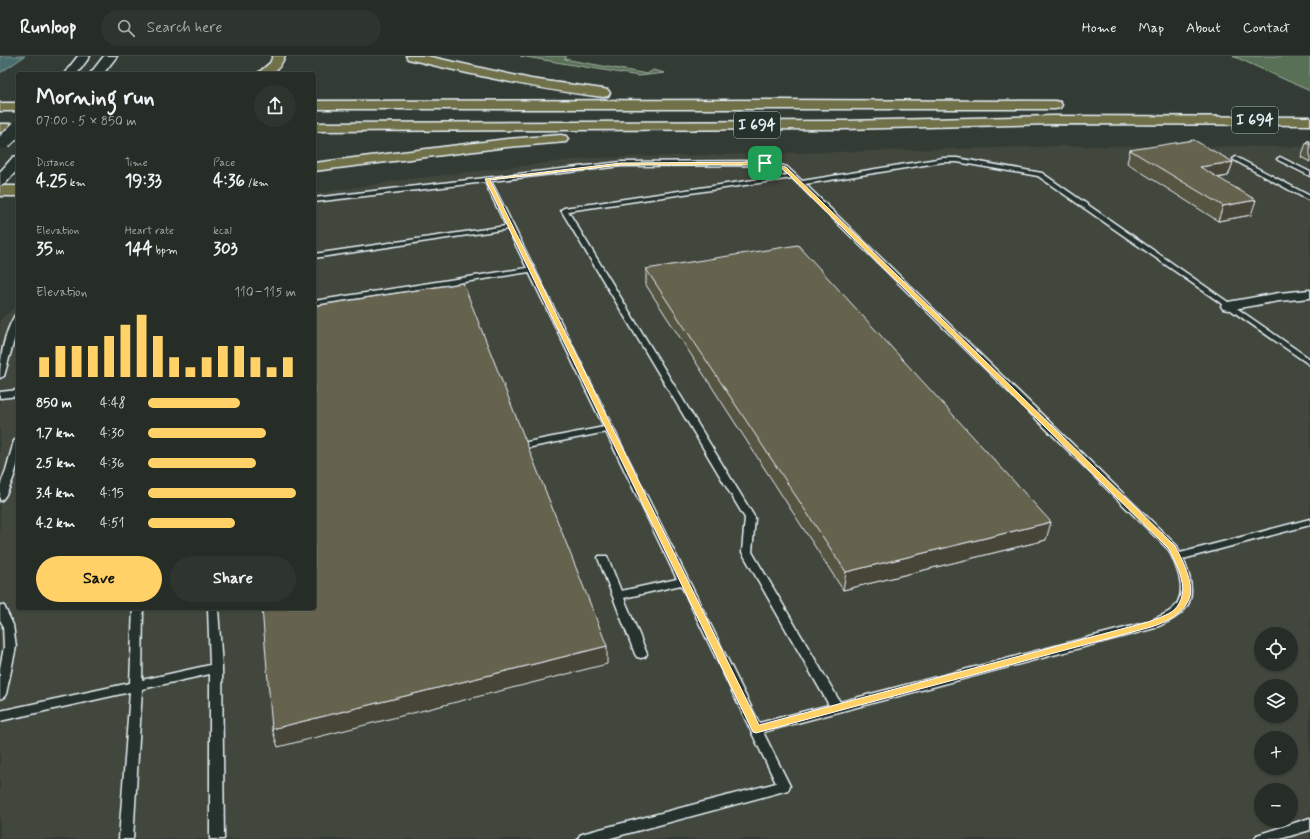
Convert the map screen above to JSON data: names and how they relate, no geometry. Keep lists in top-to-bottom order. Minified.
{"streets":{"highway":["I 694"]},"page":{"header":"Runloop","search":"Search here","nav":["Home","Map","About","Contact"],"heading":["Morning run","07:00 · 5 × 850 m"],"stats":[["Distance","4.25 km"],["Time","19:33"],["Pace","4:36 /km"],["Elevation","35 m"],["Heart rate","144 bpm"],["kcal","303"]],"chart":["Elevation","110–115 m"],"list":[{"name":"850 m","note":"4:48"},{"name":"1.7 km","note":"4:30"},{"name":"2.5 km","note":"4:36"},{"name":"3.4 km","note":"4:15"},{"name":"4.2 km","note":"4:51"}],"buttons":["Save","Share"],"map_buttons":["+","−"]}}
